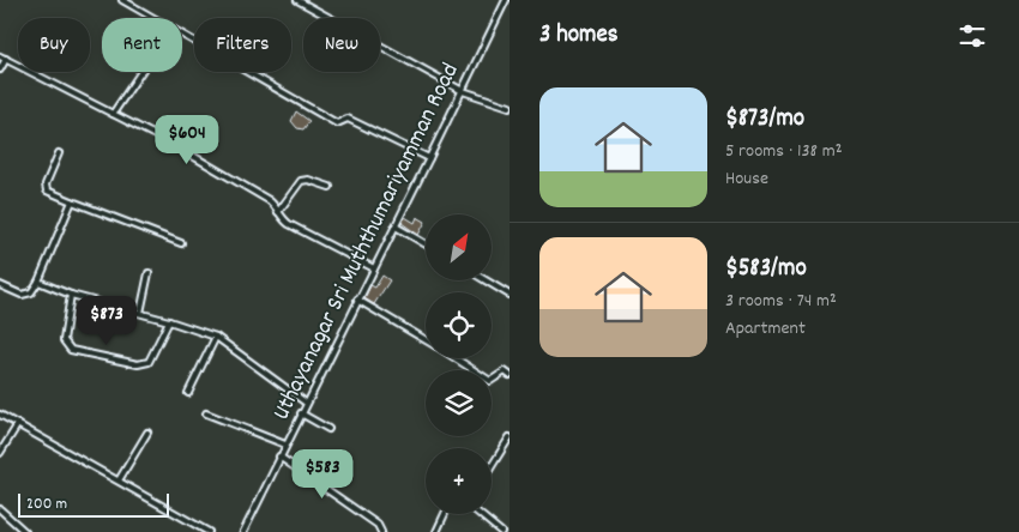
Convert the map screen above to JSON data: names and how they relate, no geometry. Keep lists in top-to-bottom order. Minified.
{"streets":{"street":["Uthayanagar Sri Muththumariyamman Road"]},"scale_bar":"200 m","north":"top right","page":{"heading":"3 homes","chip":["Buy","Rent","Filters","New"],"list":[{"name":"$873/mo","note":"5 rooms · 138 m² · House"},{"name":"$583/mo","note":"3 rooms · 74 m² · Apartment"}],"price":["$604","$873","$583"],"map_buttons":"+","scale":"200 m"}}
